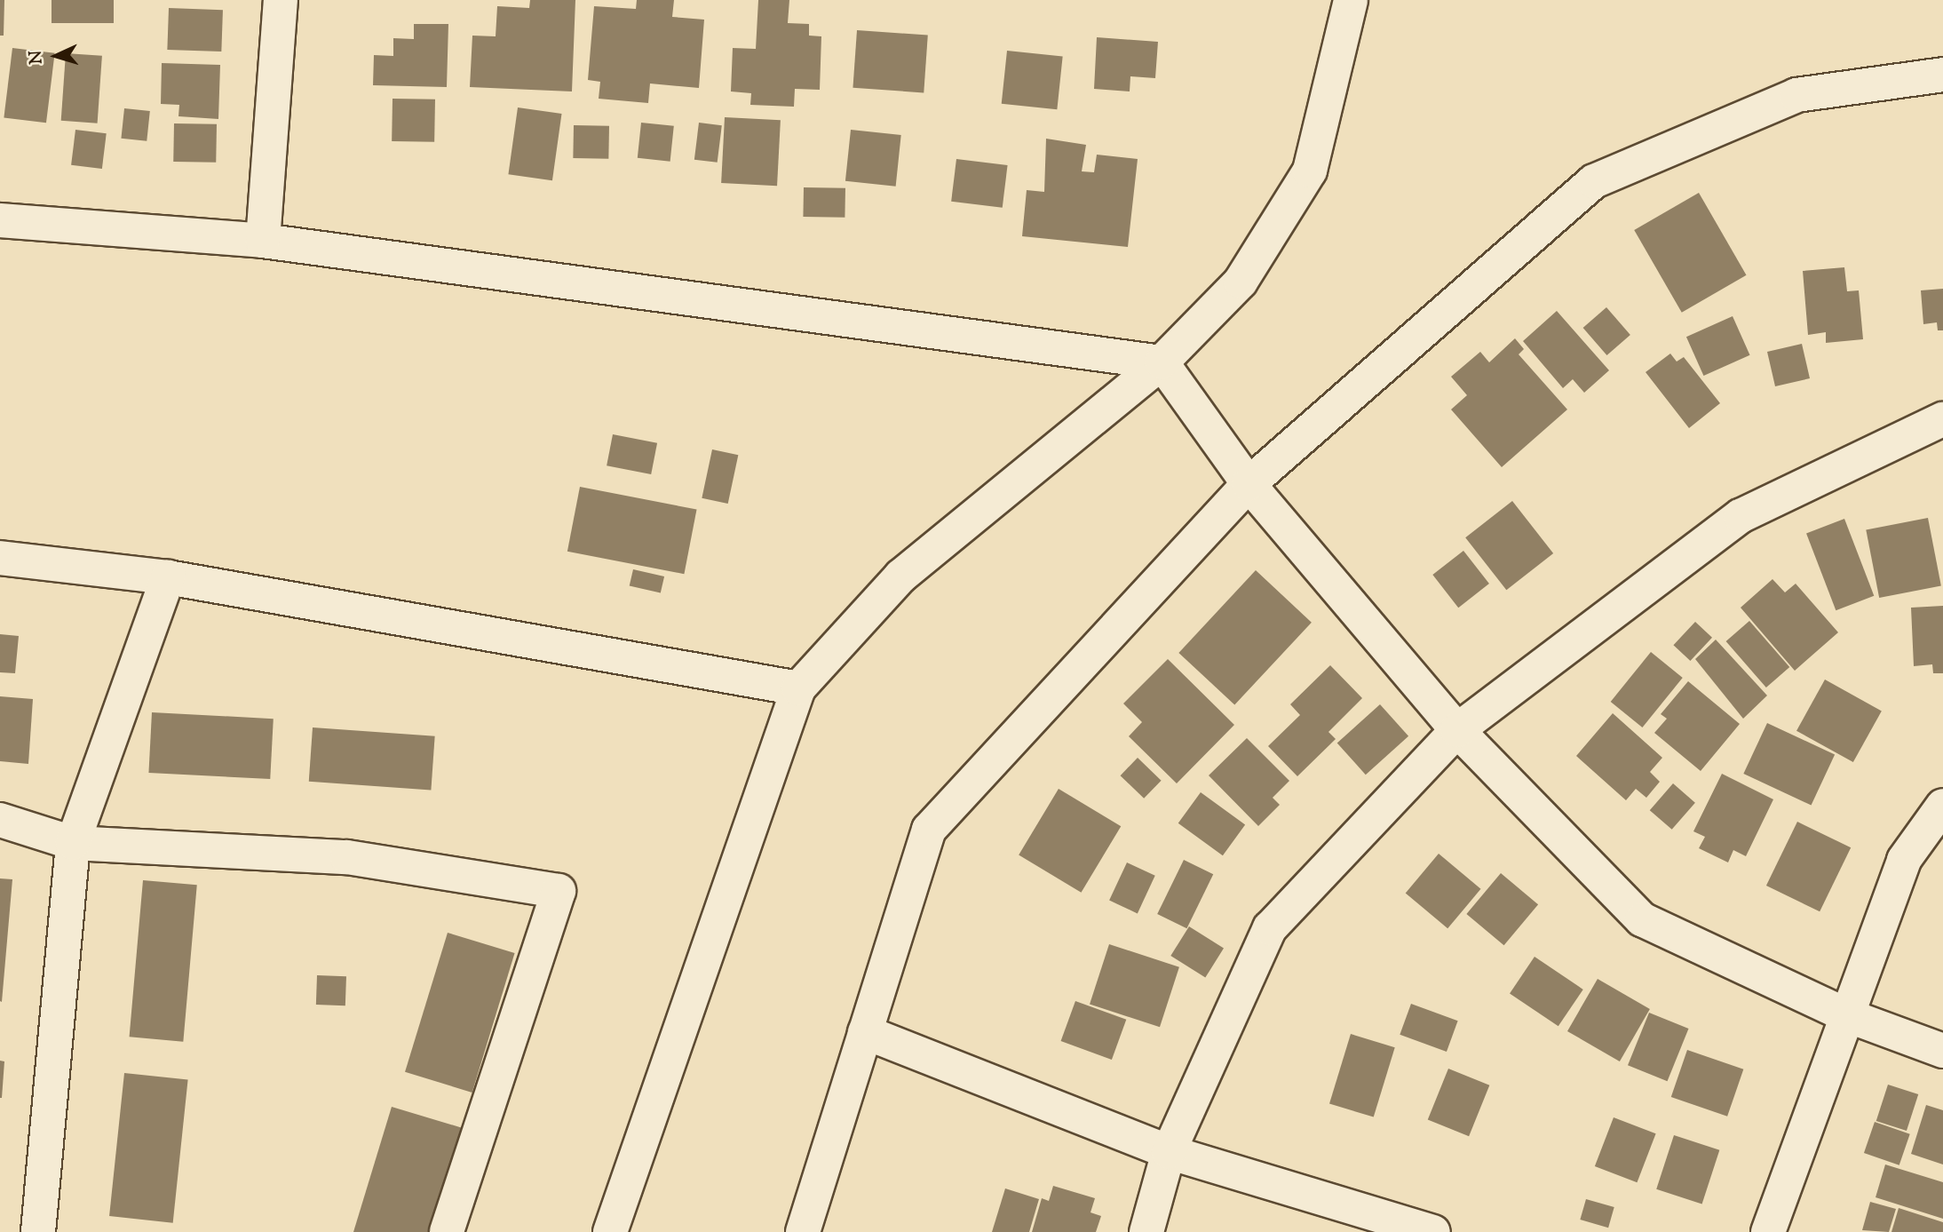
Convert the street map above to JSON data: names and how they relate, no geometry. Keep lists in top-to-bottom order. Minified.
{"north":"left"}
